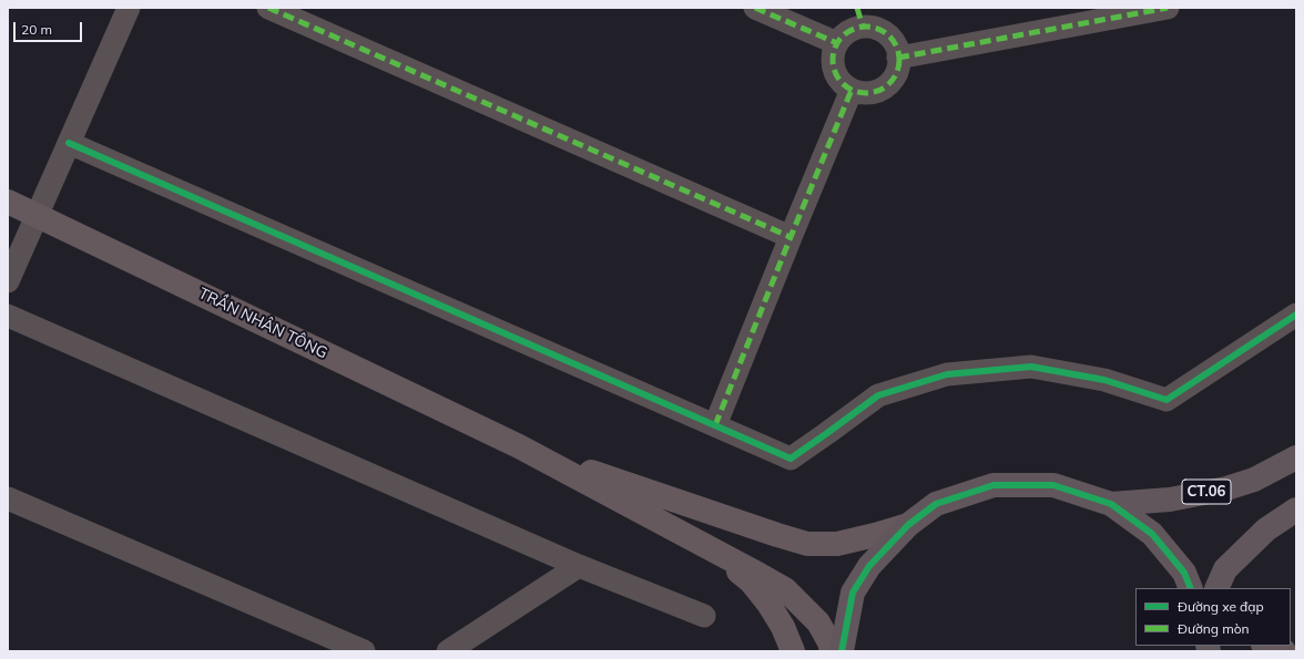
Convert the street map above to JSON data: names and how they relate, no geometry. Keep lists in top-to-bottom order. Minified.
{"streets":{"highway":["CT.06"],"main road":["TRẦN NHÂN TÔNG"]},"legend":["Đường xe đạp","Đường mòn"],"scale_bar":"20 m"}
